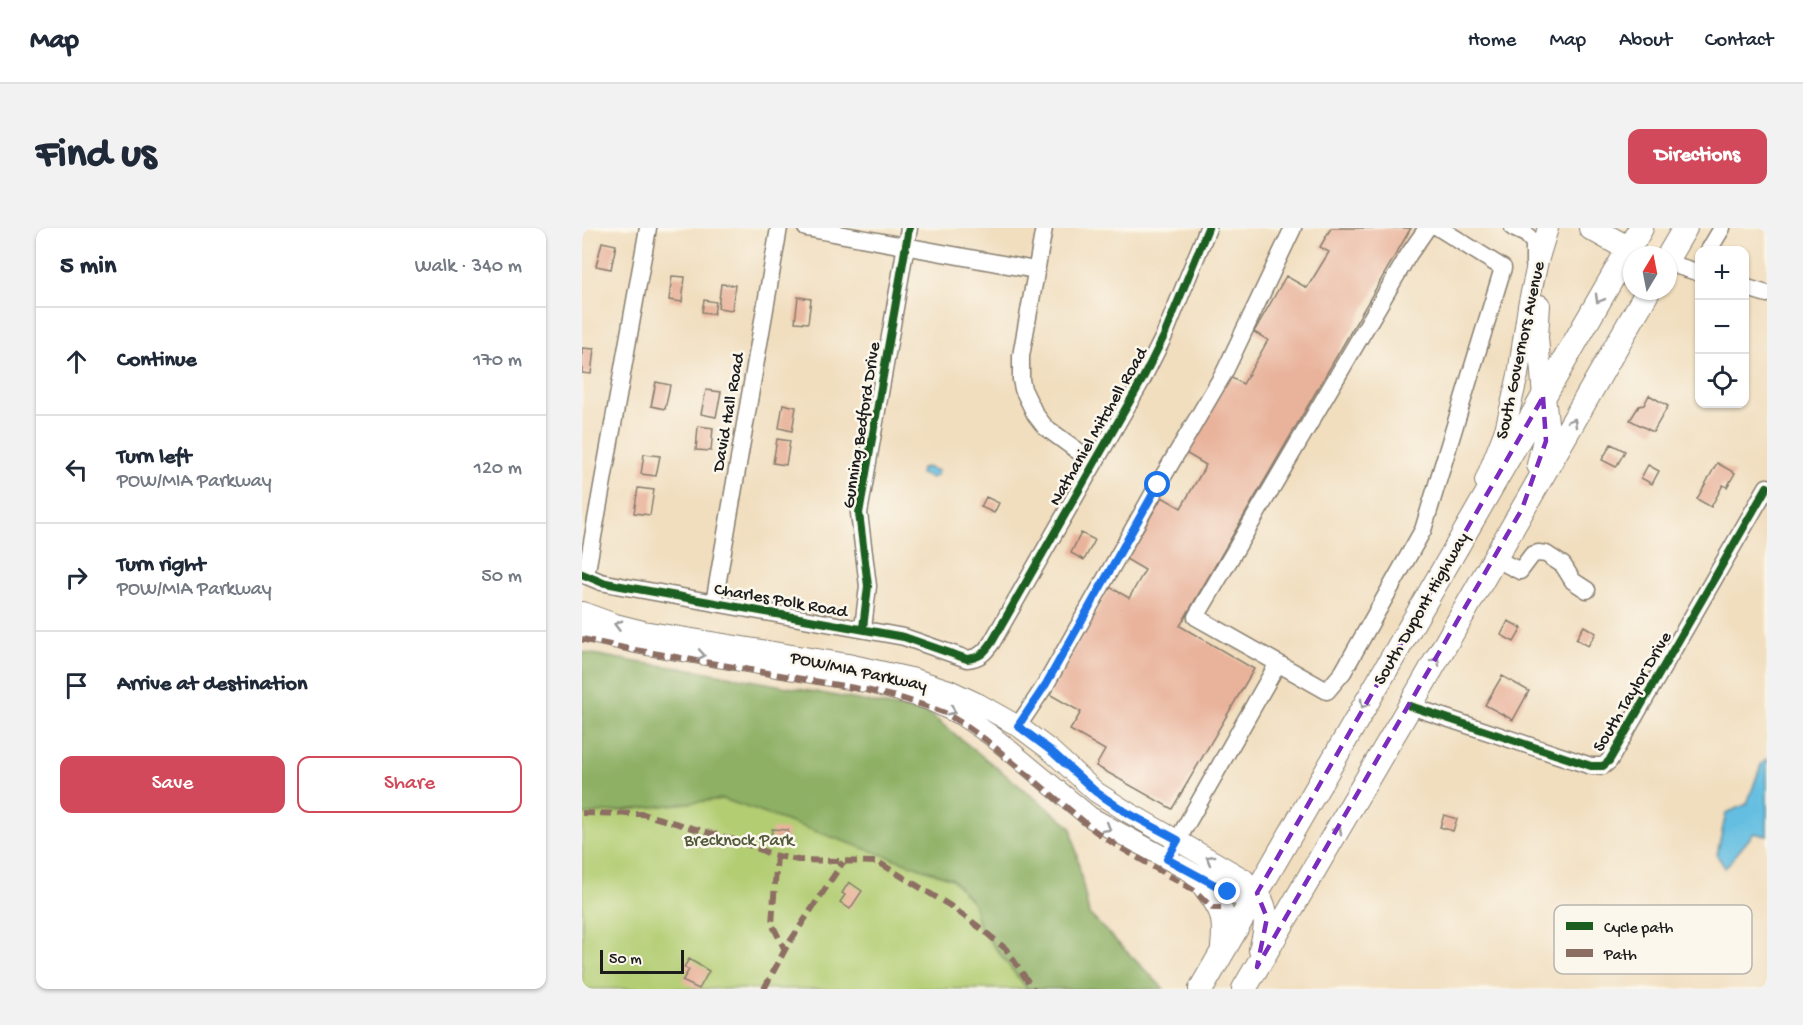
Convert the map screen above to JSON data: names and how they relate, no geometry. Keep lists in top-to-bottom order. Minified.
{"streets":{"highway":["South Dupont Highway"],"main road":["South Governors Avenue","POW/MIA Parkway"],"street":["David Hall Road","Gunning Bedford Drive","Nathaniel Mitchell Road","Charles Polk Road","South Taylor Drive"]},"crossings":[["South Governors Avenue","South Dupont Highway"],["David Hall Road","Charles Polk Road"],["Gunning Bedford Drive","Charles Polk Road"],["Nathaniel Mitchell Road","Charles Polk Road"],["South Dupont Highway","POW/MIA Parkway"]],"parks":["Brecknock Park"],"legend":["Cycle path","Path"],"scale_bar":"50 m","north":"top","page":{"header":"Map","nav":["Home","Map","About","Contact"],"buttons":["Directions",["Save","Share"]],"title":"Find us","heading":["5 min","Walk · 340 m"],"map_buttons":["+","−"],"list":[["Continue","170 m"],["Turn left","POW/MIA Parkway","120 m"],["Turn right","POW/MIA Parkway","50 m"],"Arrive at destination"],"scale":"50 m"}}
